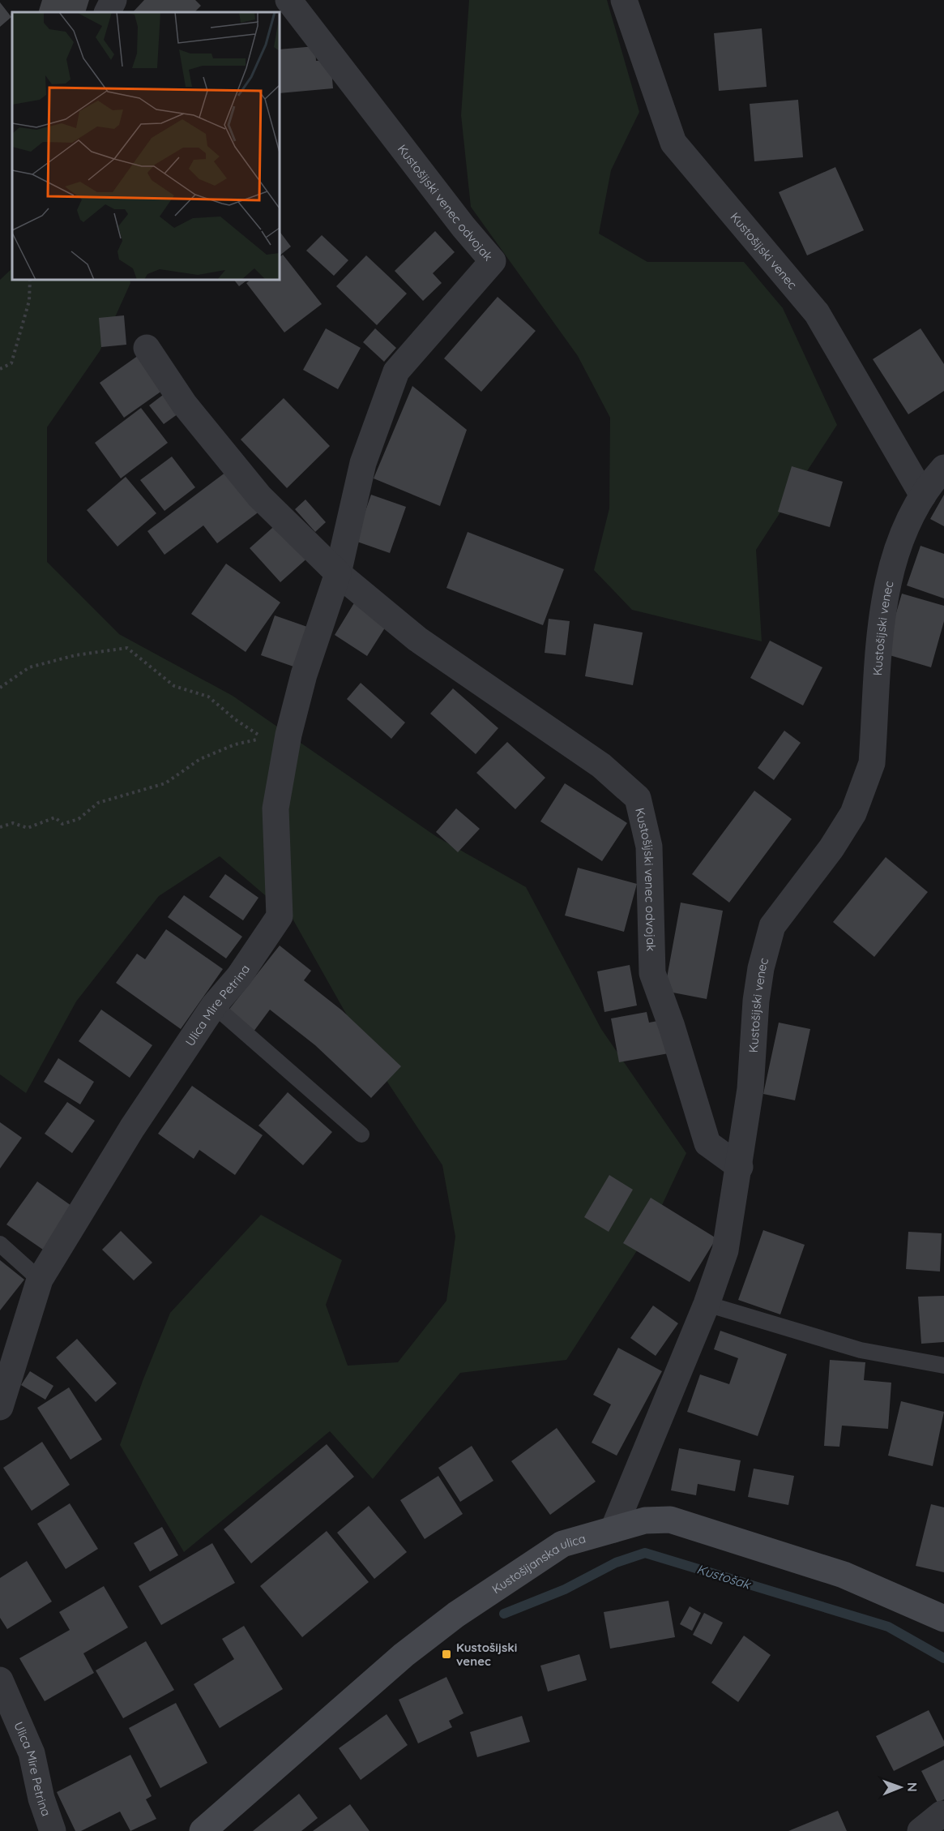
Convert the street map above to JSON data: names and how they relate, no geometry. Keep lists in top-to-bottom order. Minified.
{"streets":{"street":["Kustošijski venec odvojak","Kustošijski venec","Ulica Mire Petrina","Kustošijanska ulica"]},"crossings":[["Kustošijski venec odvojak","Kustošijski venec"],["Kustošijski venec odvojak","Ulica Mire Petrina"],["Kustošijski venec","Kustošijanska ulica"]],"water":["Kustošak"],"places":{"transit":["Kustošijski venec"]},"north":"right"}
